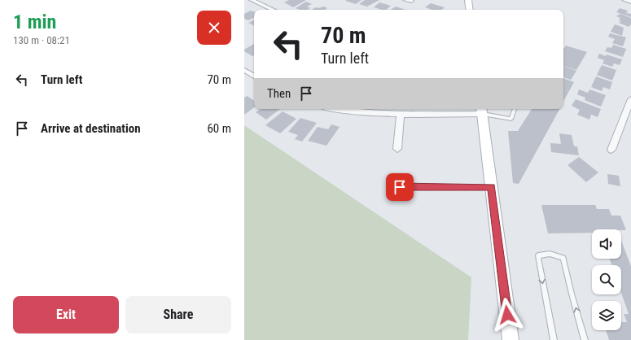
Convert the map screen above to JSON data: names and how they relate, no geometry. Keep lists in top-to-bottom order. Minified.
{"page":{"heading":["1 min","130 m · 08:21"],"turn":["70 m","Turn left"],"list":[{"name":"Turn left","value":"70 m"},{"name":"Arrive at destination","value":"60 m"}],"then":"Then","buttons":["Exit","Share"]}}
